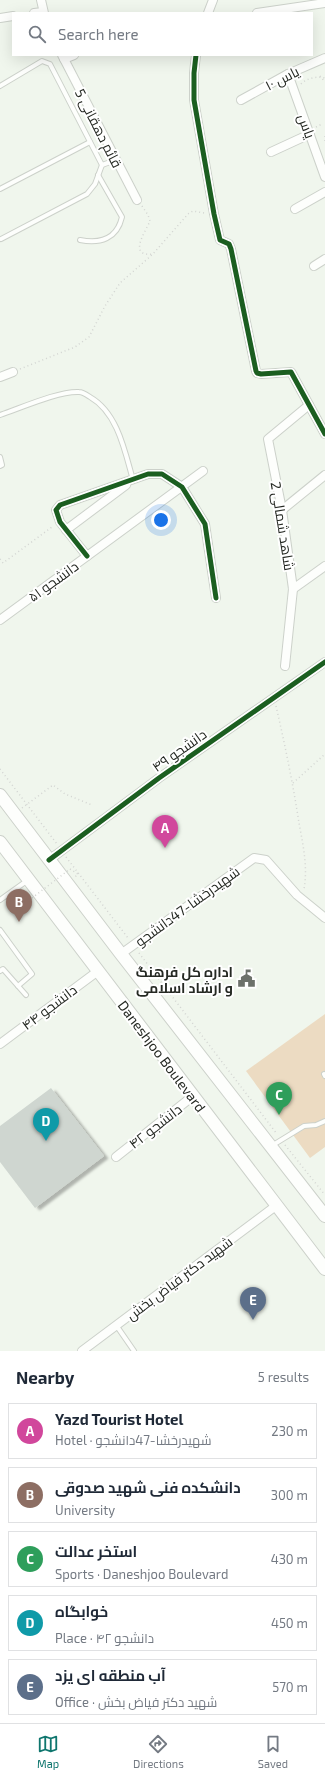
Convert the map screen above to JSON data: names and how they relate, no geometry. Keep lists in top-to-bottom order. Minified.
{"streets":{"main road":["Daneshjoo Boulevard"],"street":["یاس ۱۰","یاس","قائم دهقانی 5","شاهد شمالی 2","دانشجو ۵۱","دانشجو ۴۹","شهیدرخشا-47دانشجو","دانشجو ۴۴","دانشجو ۴۲","شهید دکتر فیاض بخش"]},"crossings":[["یاس ۱۰","یاس"],["دانشجو ۴۹","Daneshjoo Boulevard"],["شهیدرخشا-47دانشجو","Daneshjoo Boulevard"],["دانشجو ۴۴","Daneshjoo Boulevard"],["Daneshjoo Boulevard","دانشجو ۴۲"],["Daneshjoo Boulevard","شهید دکتر فیاض بخش"]],"places":{"public building":["اداره کل فرهنگ و ارشاد اسلامی"]},"page":{"search":"Search here","pins":["A","B","C","D","E"],"heading":["Nearby","5 results"],"list":[{"mark":"A","name":"Yazd Tourist Hotel","note":"Hotel · شهیدرخشا-47دانشجو","value":"230 m"},{"mark":"B","name":"دانشکده فنی شهید صدوقی","note":"University","value":"300 m"},{"mark":"C","name":"استخر عدالت","note":"Sports · Daneshjoo Boulevard","value":"430 m"},{"mark":"D","name":"خوابگاه","note":"Place · دانشجو ۴۲","value":"450 m"},{"mark":"E","name":"آب منطقه ای یزد","note":"Office · شهید دکتر فیاض بخش","value":"570 m"}],"nav":["Map","Directions","Saved"]}}
